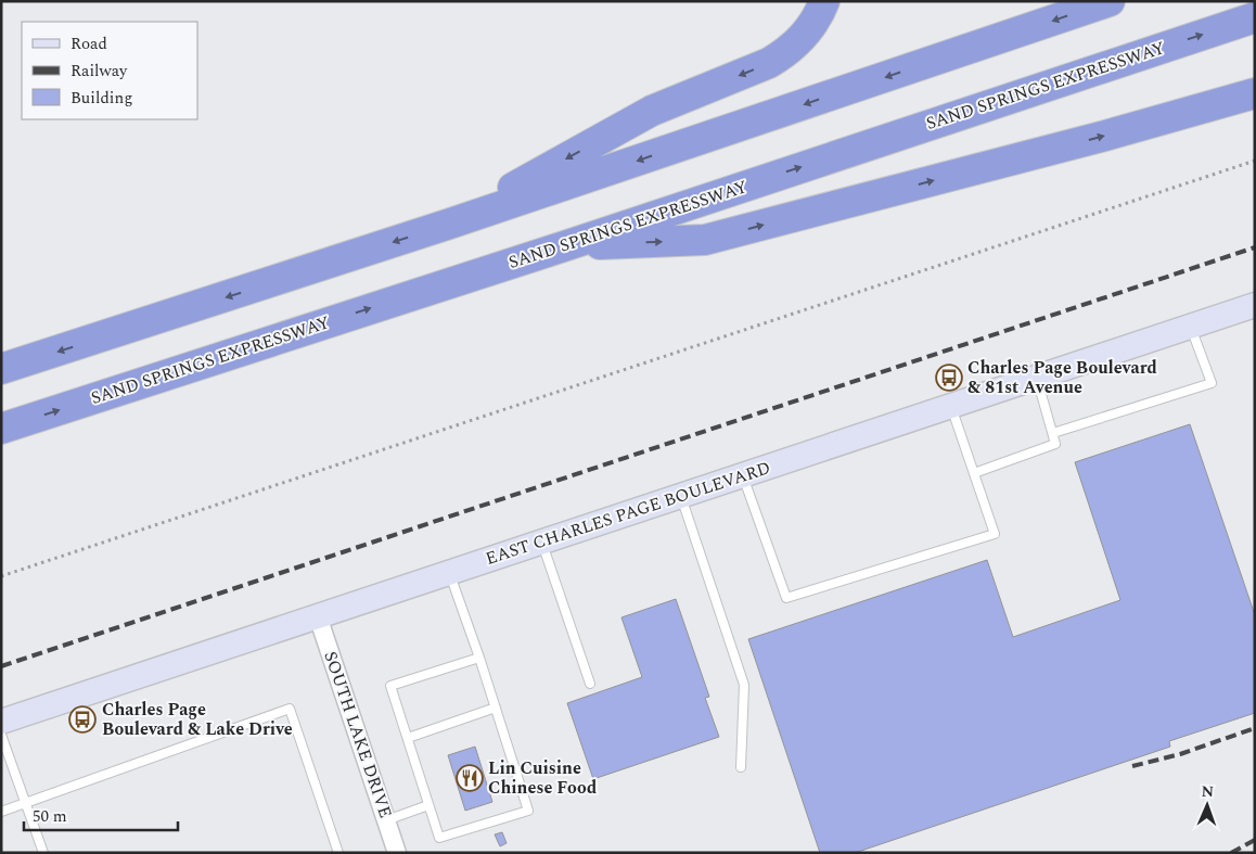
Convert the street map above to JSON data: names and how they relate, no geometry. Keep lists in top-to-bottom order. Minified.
{"streets":{"highway":["SAND SPRINGS EXPRESSWAY"],"main road":["EAST CHARLES PAGE BOULEVARD"],"street":["SOUTH LAKE DRIVE"]},"crossings":[["EAST CHARLES PAGE BOULEVARD","SOUTH LAKE DRIVE"]],"places":{"bus stop":["Charles Page Boulevard & 81st Avenue","Charles Page Boulevard & Lake Drive"],"restaurant":["Lin Cuisine Chinese Food"]},"legend":["Road","Railway","Building"],"scale_bar":"50 m","north":"top"}
